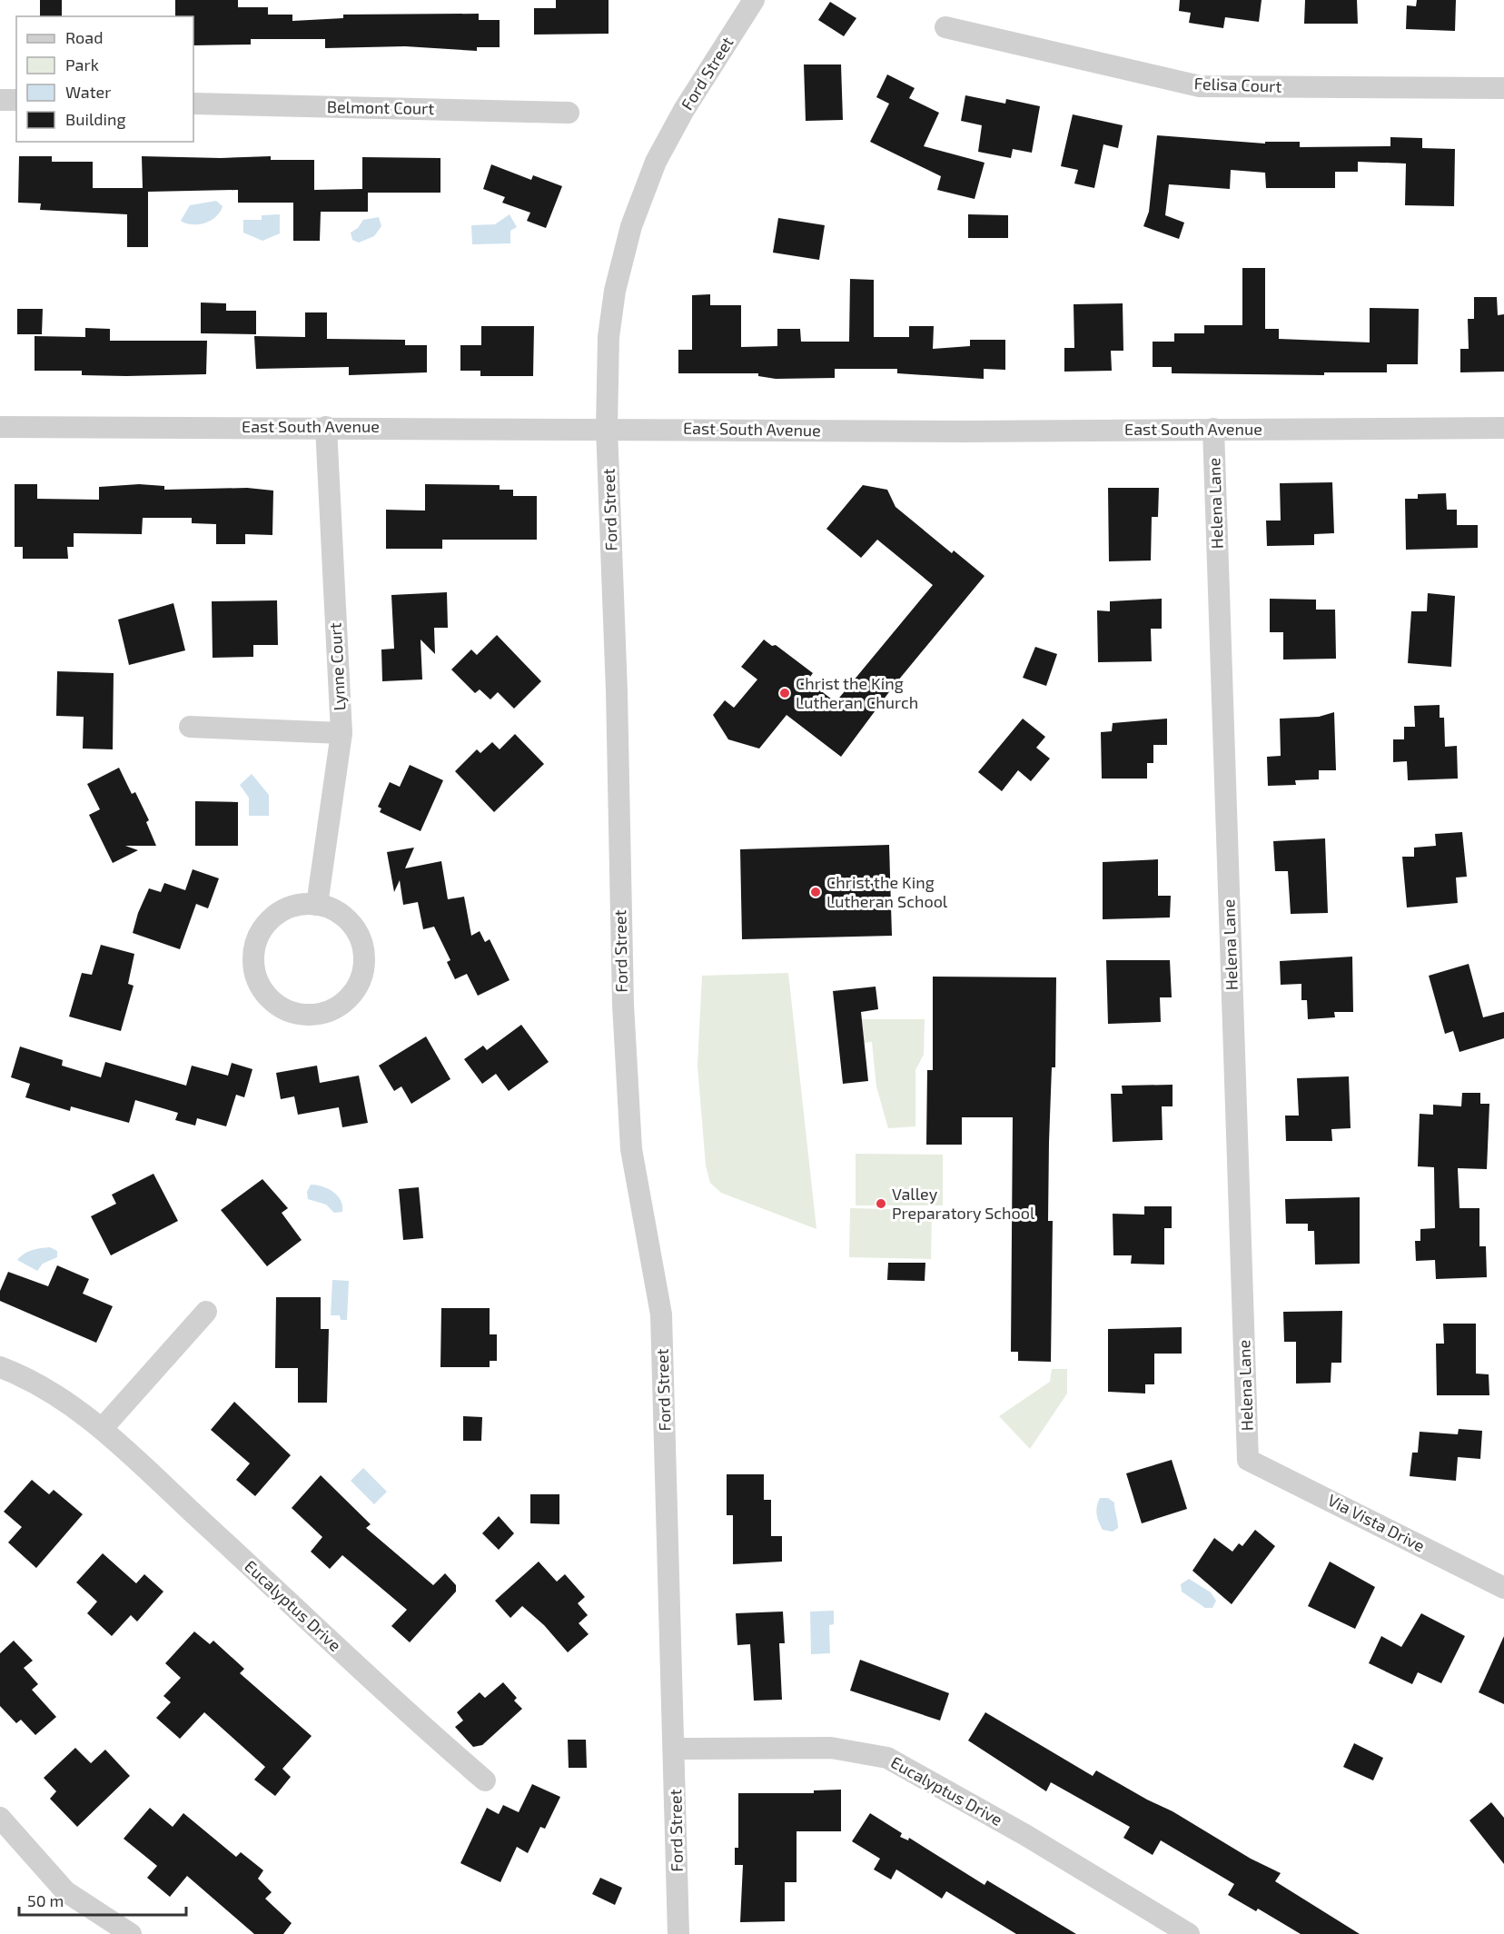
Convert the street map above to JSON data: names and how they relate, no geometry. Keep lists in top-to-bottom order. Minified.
{"streets":{"street":["Ford Street","Felisa Court","Belmont Court","East South Avenue","Helena Lane","Lynne Court","Via Vista Drive","Eucalyptus Drive"]},"crossings":[["Ford Street","East South Avenue"],["Ford Street","Eucalyptus Drive"],["East South Avenue","Helena Lane"],["East South Avenue","Lynne Court"],["Helena Lane","Via Vista Drive"]],"places":["Christ the King Lutheran Church","Christ the King Lutheran School","Valley Preparatory School"],"legend":["Road","Park","Water","Building"],"scale_bar":"50 m"}
